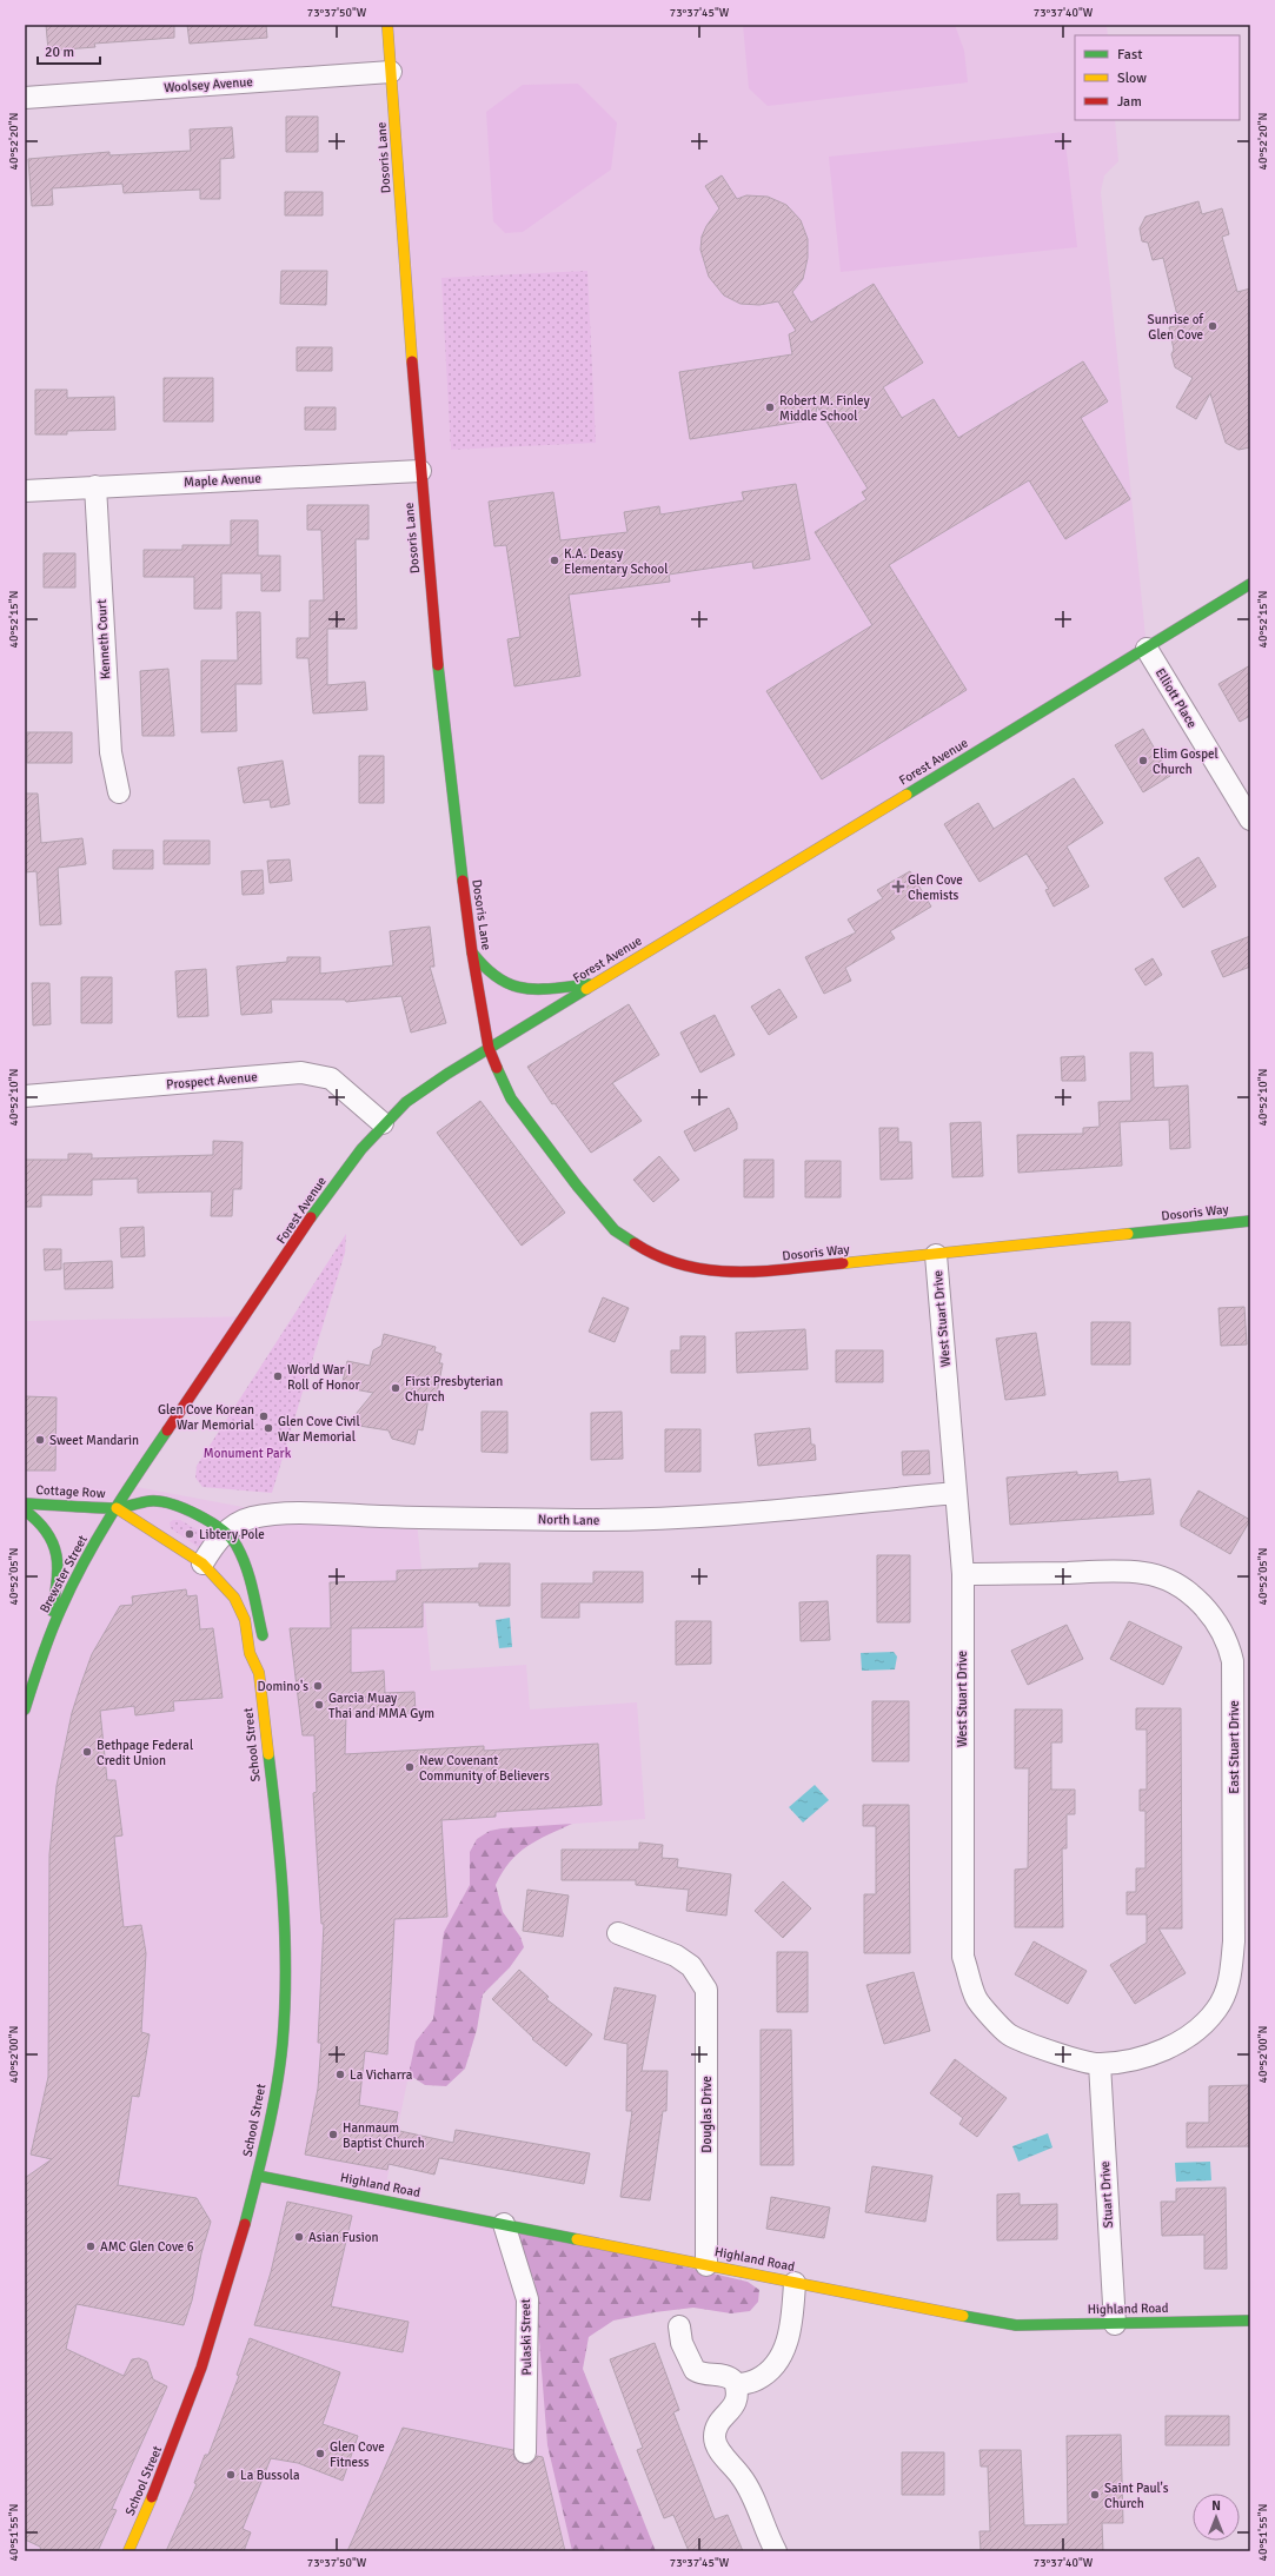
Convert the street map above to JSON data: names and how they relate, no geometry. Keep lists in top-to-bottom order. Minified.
{"streets":{"street":["Woolsey Avenue","Dosoris Lane","Maple Avenue","Kenneth Court","Elliott Place","Forest Avenue","Prospect Avenue","Dosoris Way","West Stuart Drive","Cottage Row","North Lane","Brewster Street","School Street","East Stuart Drive","Douglas Drive","Highland Road","Stuart Drive","Pulaski Street"]},"crossings":[["Woolsey Avenue","Dosoris Lane"],["Dosoris Lane","Maple Avenue"],["Dosoris Lane","Forest Avenue"],["Dosoris Lane","Dosoris Way"],["Maple Avenue","Kenneth Court"],["Elliott Place","Forest Avenue"],["Forest Avenue","Prospect Avenue"],["Forest Avenue","Dosoris Way"],["Forest Avenue","Cottage Row"],["Forest Avenue","Brewster Street"],["Forest Avenue","School Street"],["Dosoris Way","West Stuart Drive"],["West Stuart Drive","North Lane"],["West Stuart Drive","East Stuart Drive"],["West Stuart Drive","Stuart Drive"],["Cottage Row","Brewster Street"],["Cottage Row","School Street"],["North Lane","School Street"],["Brewster Street","School Street"],["School Street","Highland Road"],["East Stuart Drive","Stuart Drive"],["Douglas Drive","Highland Road"],["Highland Road","Stuart Drive"],["Highland Road","Pulaski Street"]],"parks":["Monument Park"],"places":{"other":["Sunrise of Glen Cove","Robert M. Finley Middle School","K.A. Deasy Elementary School","Elim Gospel Church","World War I Roll of Honor","First Presbyterian Church","Glen Cove Korean War Memorial","Glen Cove Civil War Memorial","Sweet Mandarin","Libtery Pole","Domino's","Garcia Muay Thai and MMA Gym","Bethpage Federal Credit Union","New Covenant Community of Believers","La Vicharra","Hanmaum Baptist Church","Asian Fusion","AMC Glen Cove 6","Glen Cove Fitness","La Bussola","Saint Paul's Church"],"health":["Glen Cove Chemists"]},"legend":["Fast","Slow","Jam"],"scale_bar":"20 m","north":"top","coordinates":["73°37'50\"W","73°37'45\"W","73°37'40\"W","40°52'20\"N","40°52'15\"N","40°52'10\"N","40°52'05\"N","40°52'00\"N","40°51'55\"N"]}
